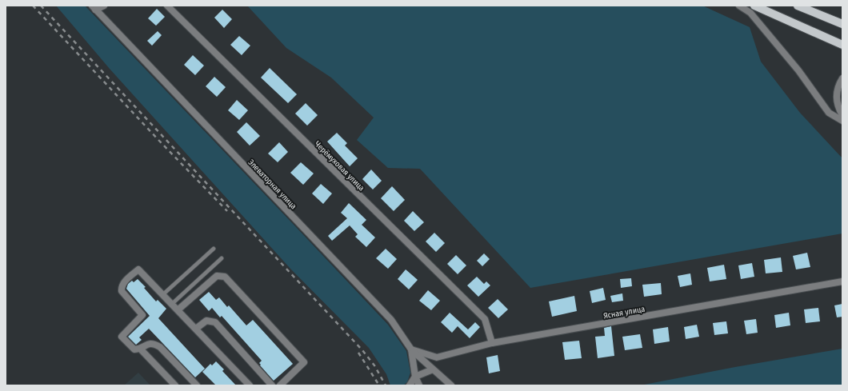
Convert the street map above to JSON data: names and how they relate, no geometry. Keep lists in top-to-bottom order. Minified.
{"streets":{"street":["Черёмуховая улица","Элеваторная улица","Ясная улица"]},"crossings":[["Черёмуховая улица","Ясная улица"],["Элеваторная улица","Ясная улица"]]}
